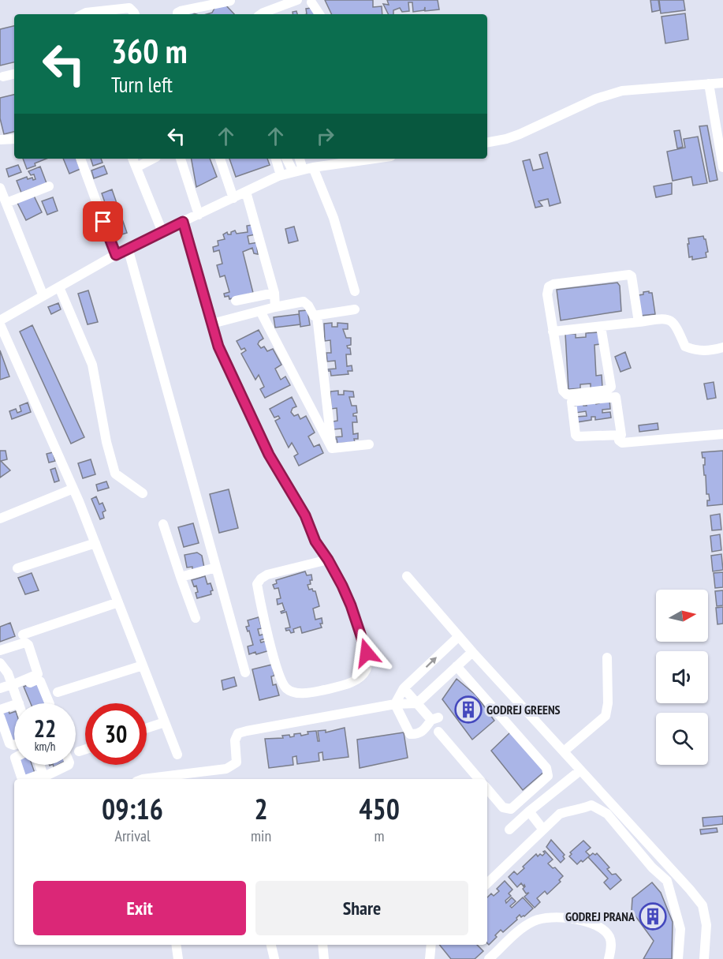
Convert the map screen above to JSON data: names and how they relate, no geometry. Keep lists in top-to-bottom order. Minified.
{"places":{"building":["GODREJ GREENS","GODREJ PRANA"]},"north":"right","page":{"turn":["360 m","Turn left"],"speed":"22 km/h","limit":"30","eta":["09:16","Arrival","2","min","450","m"],"buttons":["Exit","Share"]}}
